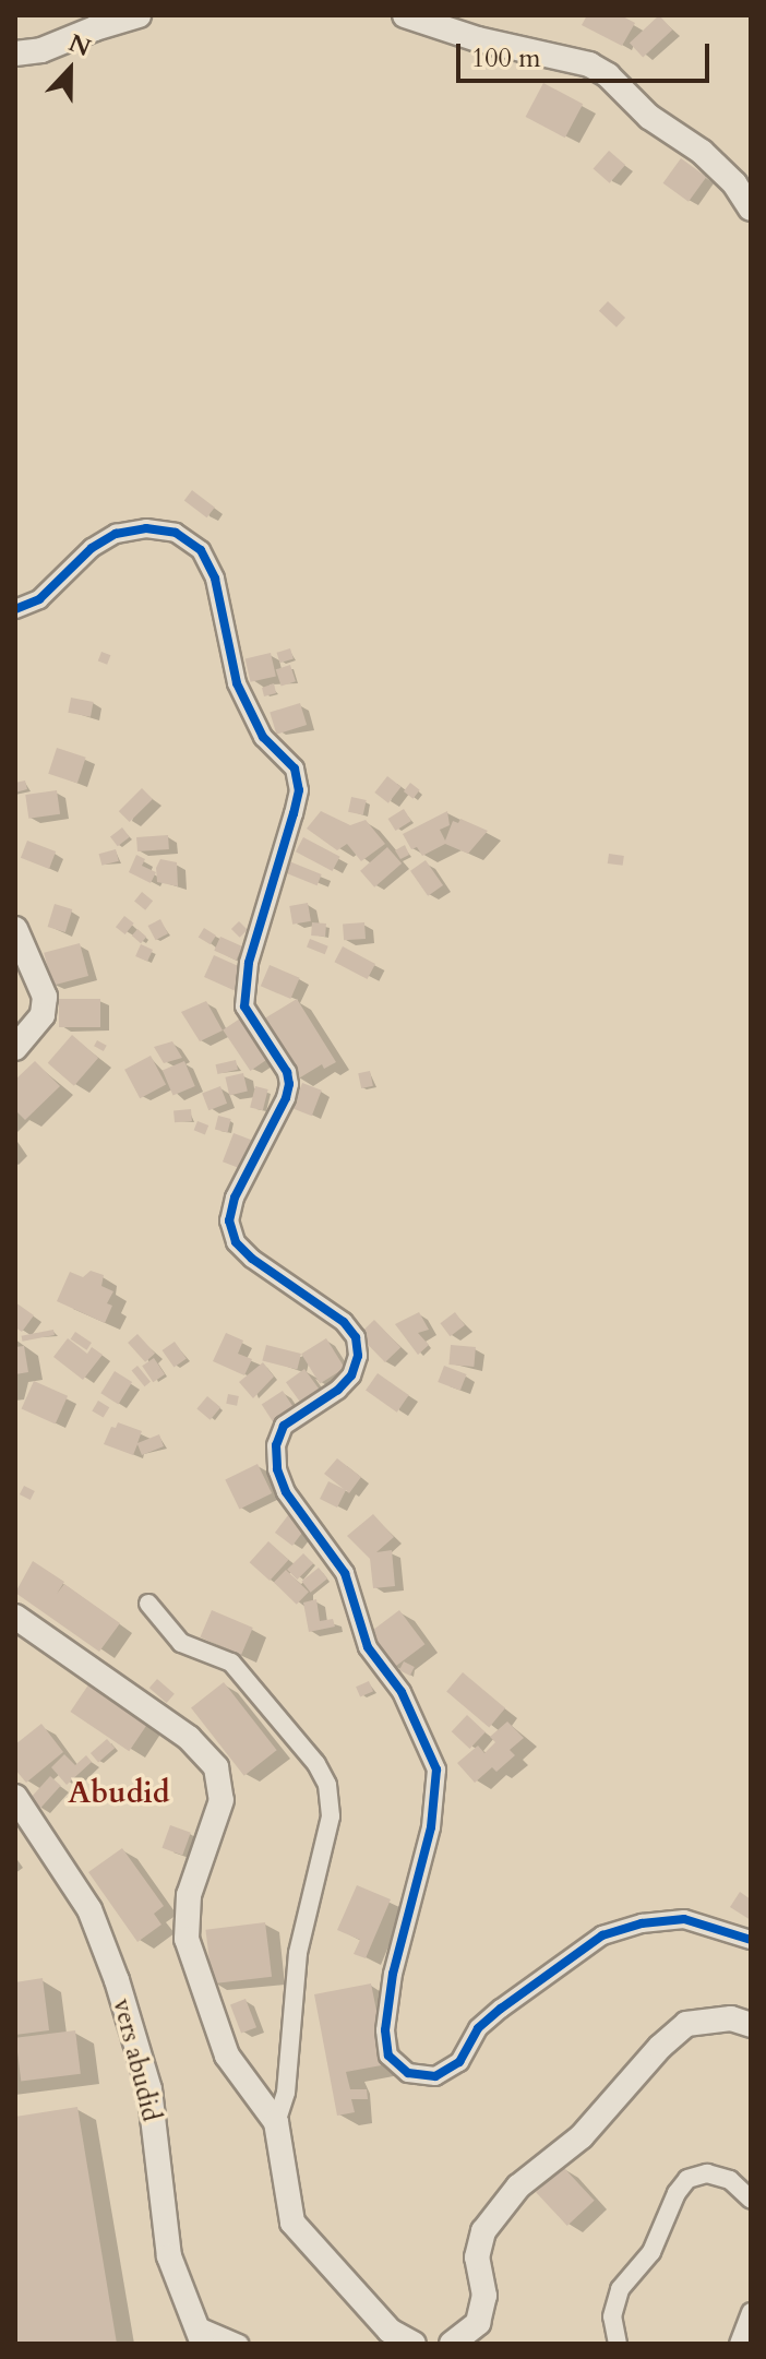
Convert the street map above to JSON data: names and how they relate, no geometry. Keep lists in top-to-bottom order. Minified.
{"streets":{"street":["vers abudid"]},"districts":["Abudid"],"scale_bar":"100 m","north":"top"}
